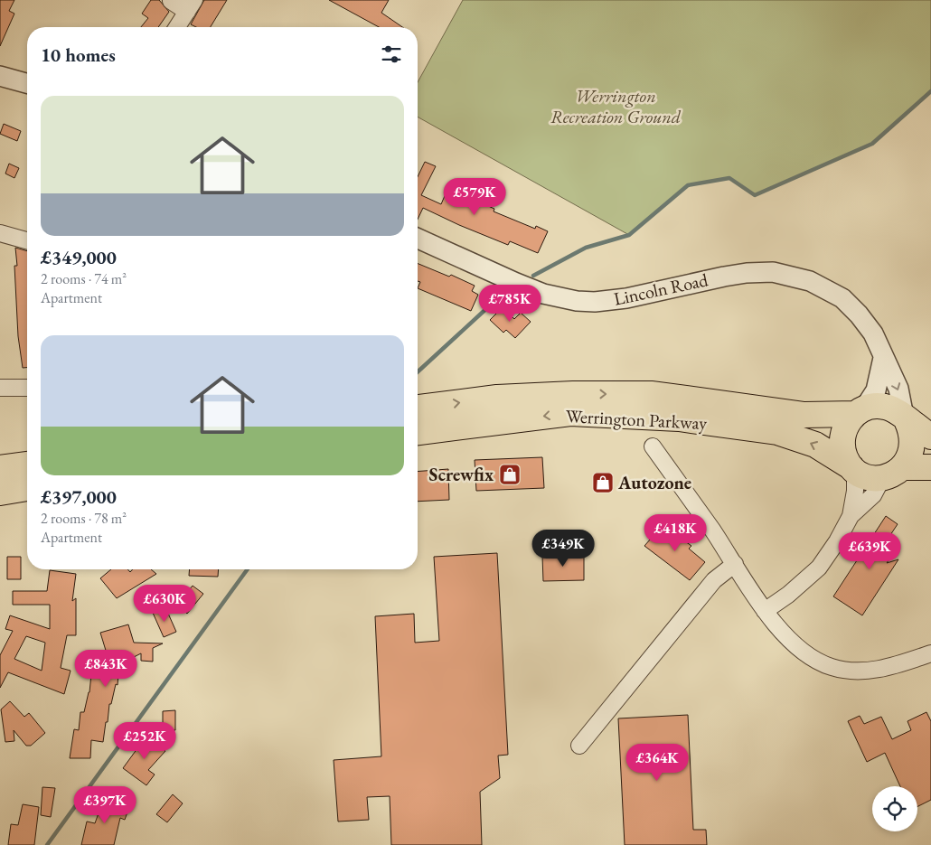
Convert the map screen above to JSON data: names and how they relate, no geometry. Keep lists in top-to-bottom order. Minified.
{"streets":{"highway":["Werrington Parkway"],"street":["Lincoln Road"]},"crossings":[["Lincoln Road","Werrington Parkway"]],"parks":["Werrington Recreation Ground"],"places":{"shop":["Screwfix","Autozone"]},"page":{"heading":"10 homes","list":[{"name":"£349,000","note":"2 rooms · 74 m² · Apartment"},{"name":"£397,000","note":"2 rooms · 78 m² · Apartment"}],"price":["£579K","£785K","£418K","£349K","£639K","£630K","£843K","£252K","£364K","£397K"]}}
